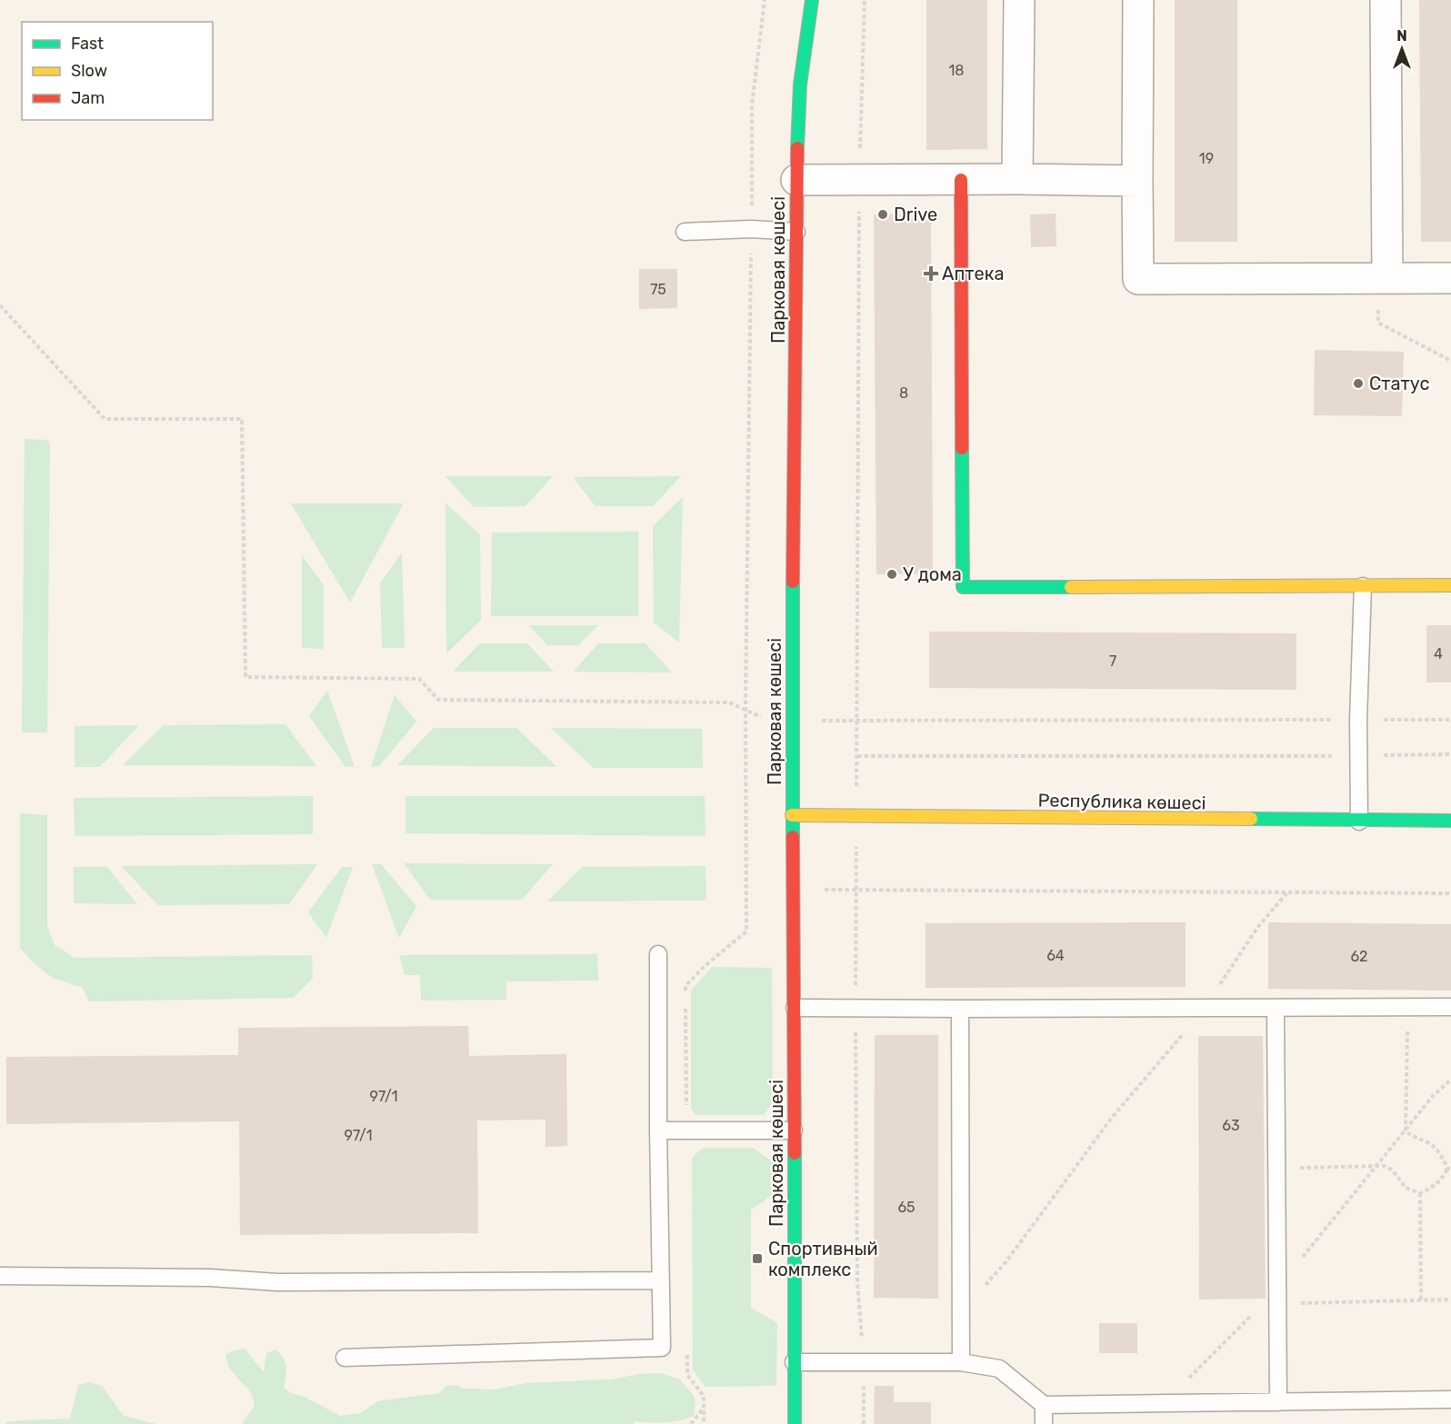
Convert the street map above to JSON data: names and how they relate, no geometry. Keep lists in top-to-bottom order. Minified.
{"streets":{"street":["Парковая көшесі","Республика көшесі"]},"crossings":[["Парковая көшесі","Республика көшесі"]],"places":{"other":["Drive","Статус","У дома"],"health":["Аптека"],"transit":["Спортивный комплекс"]},"house_numbers":["18","19","75","8","4","7","64","62","97/1","63","97/1","65"],"legend":["Fast","Slow","Jam"],"north":"top"}
